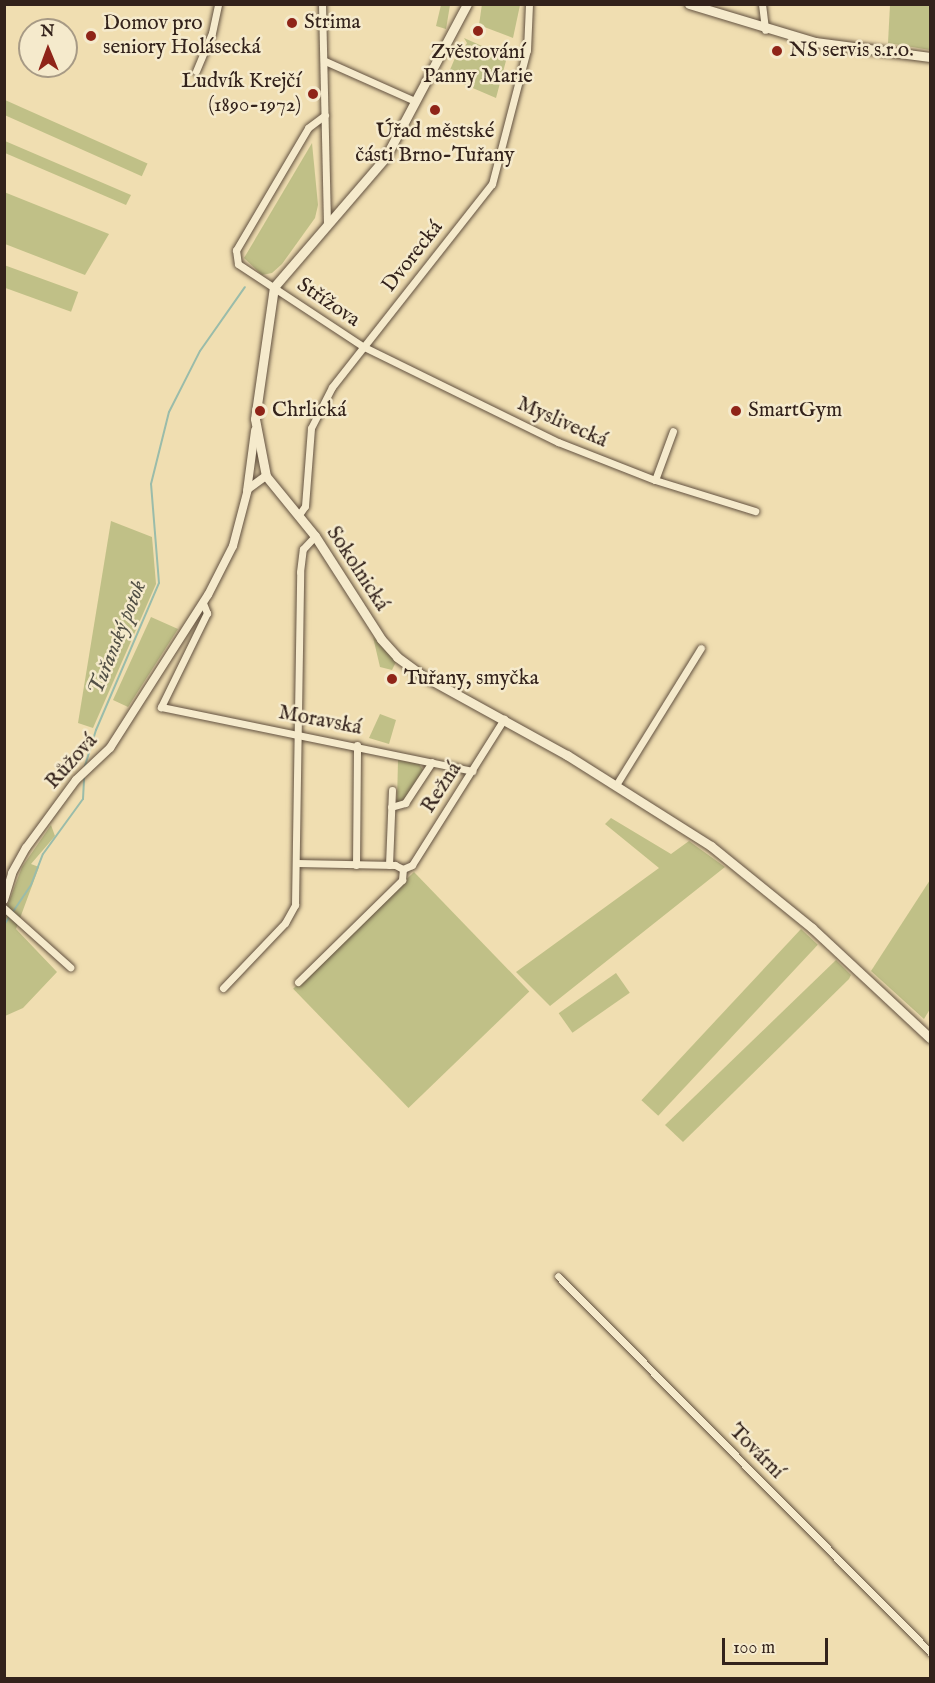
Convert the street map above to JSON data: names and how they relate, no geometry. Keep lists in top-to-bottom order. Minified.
{"streets":{"main road":["Sokolnická"],"street":["Dvorecká","Střížova","Myslivecká","Moravská","Růžová","Režná","Tovární"]},"crossings":[["Dvorecká","Střížova"],["Dvorecká","Myslivecká"],["Dvorecká","Sokolnická"],["Střížova","Myslivecká"],["Střížova","Sokolnická"],["Sokolnická","Růžová"],["Sokolnická","Režná"],["Moravská","Růžová"],["Moravská","Režná"]],"water":["Tuřanský potok"],"places":["Strima","Zvěstování Panny Marie","Domov pro seniory Holásecká","NS servis s.r.o.","Ludvík Krejčí (1890-1972)","Úřad městské části Brno-Tuřany","Chrlická","SmartGym","Tuřany, smyčka"],"scale_bar":"100 m","north":"top"}
